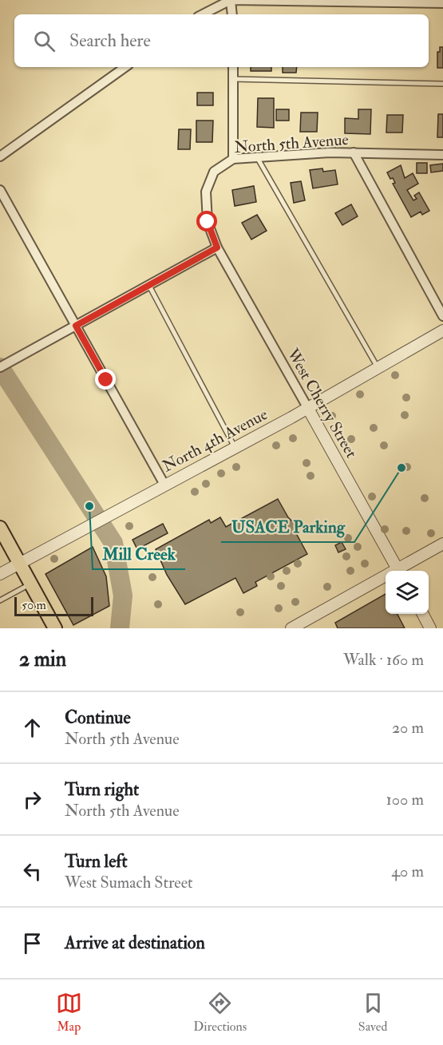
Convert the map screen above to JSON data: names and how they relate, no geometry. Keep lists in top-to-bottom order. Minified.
{"streets":{"street":["North 5th Avenue","West Cherry Street","North 4th Avenue"]},"crossings":[["North 5th Avenue","West Cherry Street"],["West Cherry Street","North 4th Avenue"]],"places":["USACE Parking","Mill Creek"],"scale_bar":"50 m","page":{"search":"Search here","scale":"50 m","heading":["2 min","Walk · 160 m"],"list":[["Continue","North 5th Avenue","20 m"],["Turn right","North 5th Avenue","100 m"],["Turn left","West Sumach Street","40 m"],"Arrive at destination"],"nav":["Map","Directions","Saved"]}}
